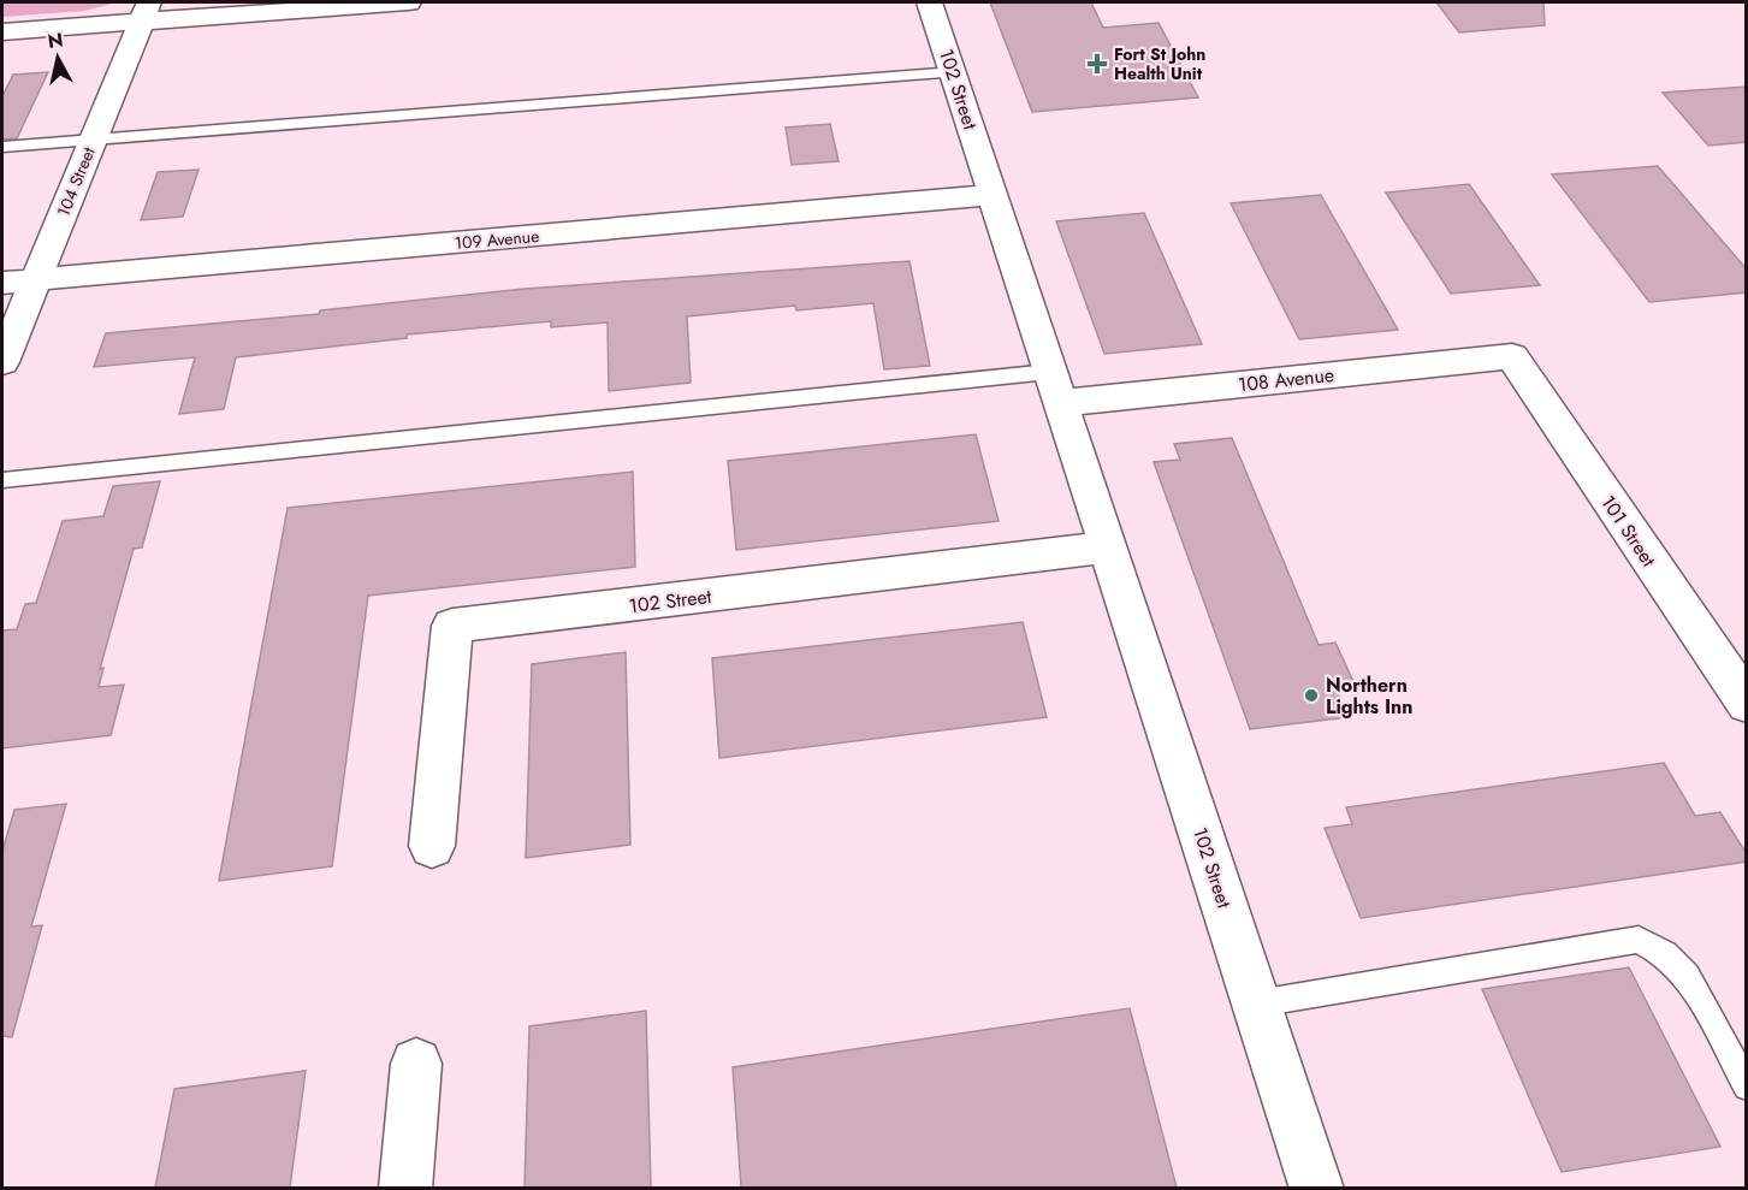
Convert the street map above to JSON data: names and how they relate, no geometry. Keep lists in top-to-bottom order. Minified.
{"streets":{"street":["102 Street","104 Street","109 Avenue","108 Avenue","101 Street"]},"crossings":[["102 Street","109 Avenue"],["102 Street","108 Avenue"],["104 Street","109 Avenue"],["108 Avenue","101 Street"]],"places":{"health":["Fort St John Health Unit"],"other":["Northern Lights Inn"]},"north":"top"}
